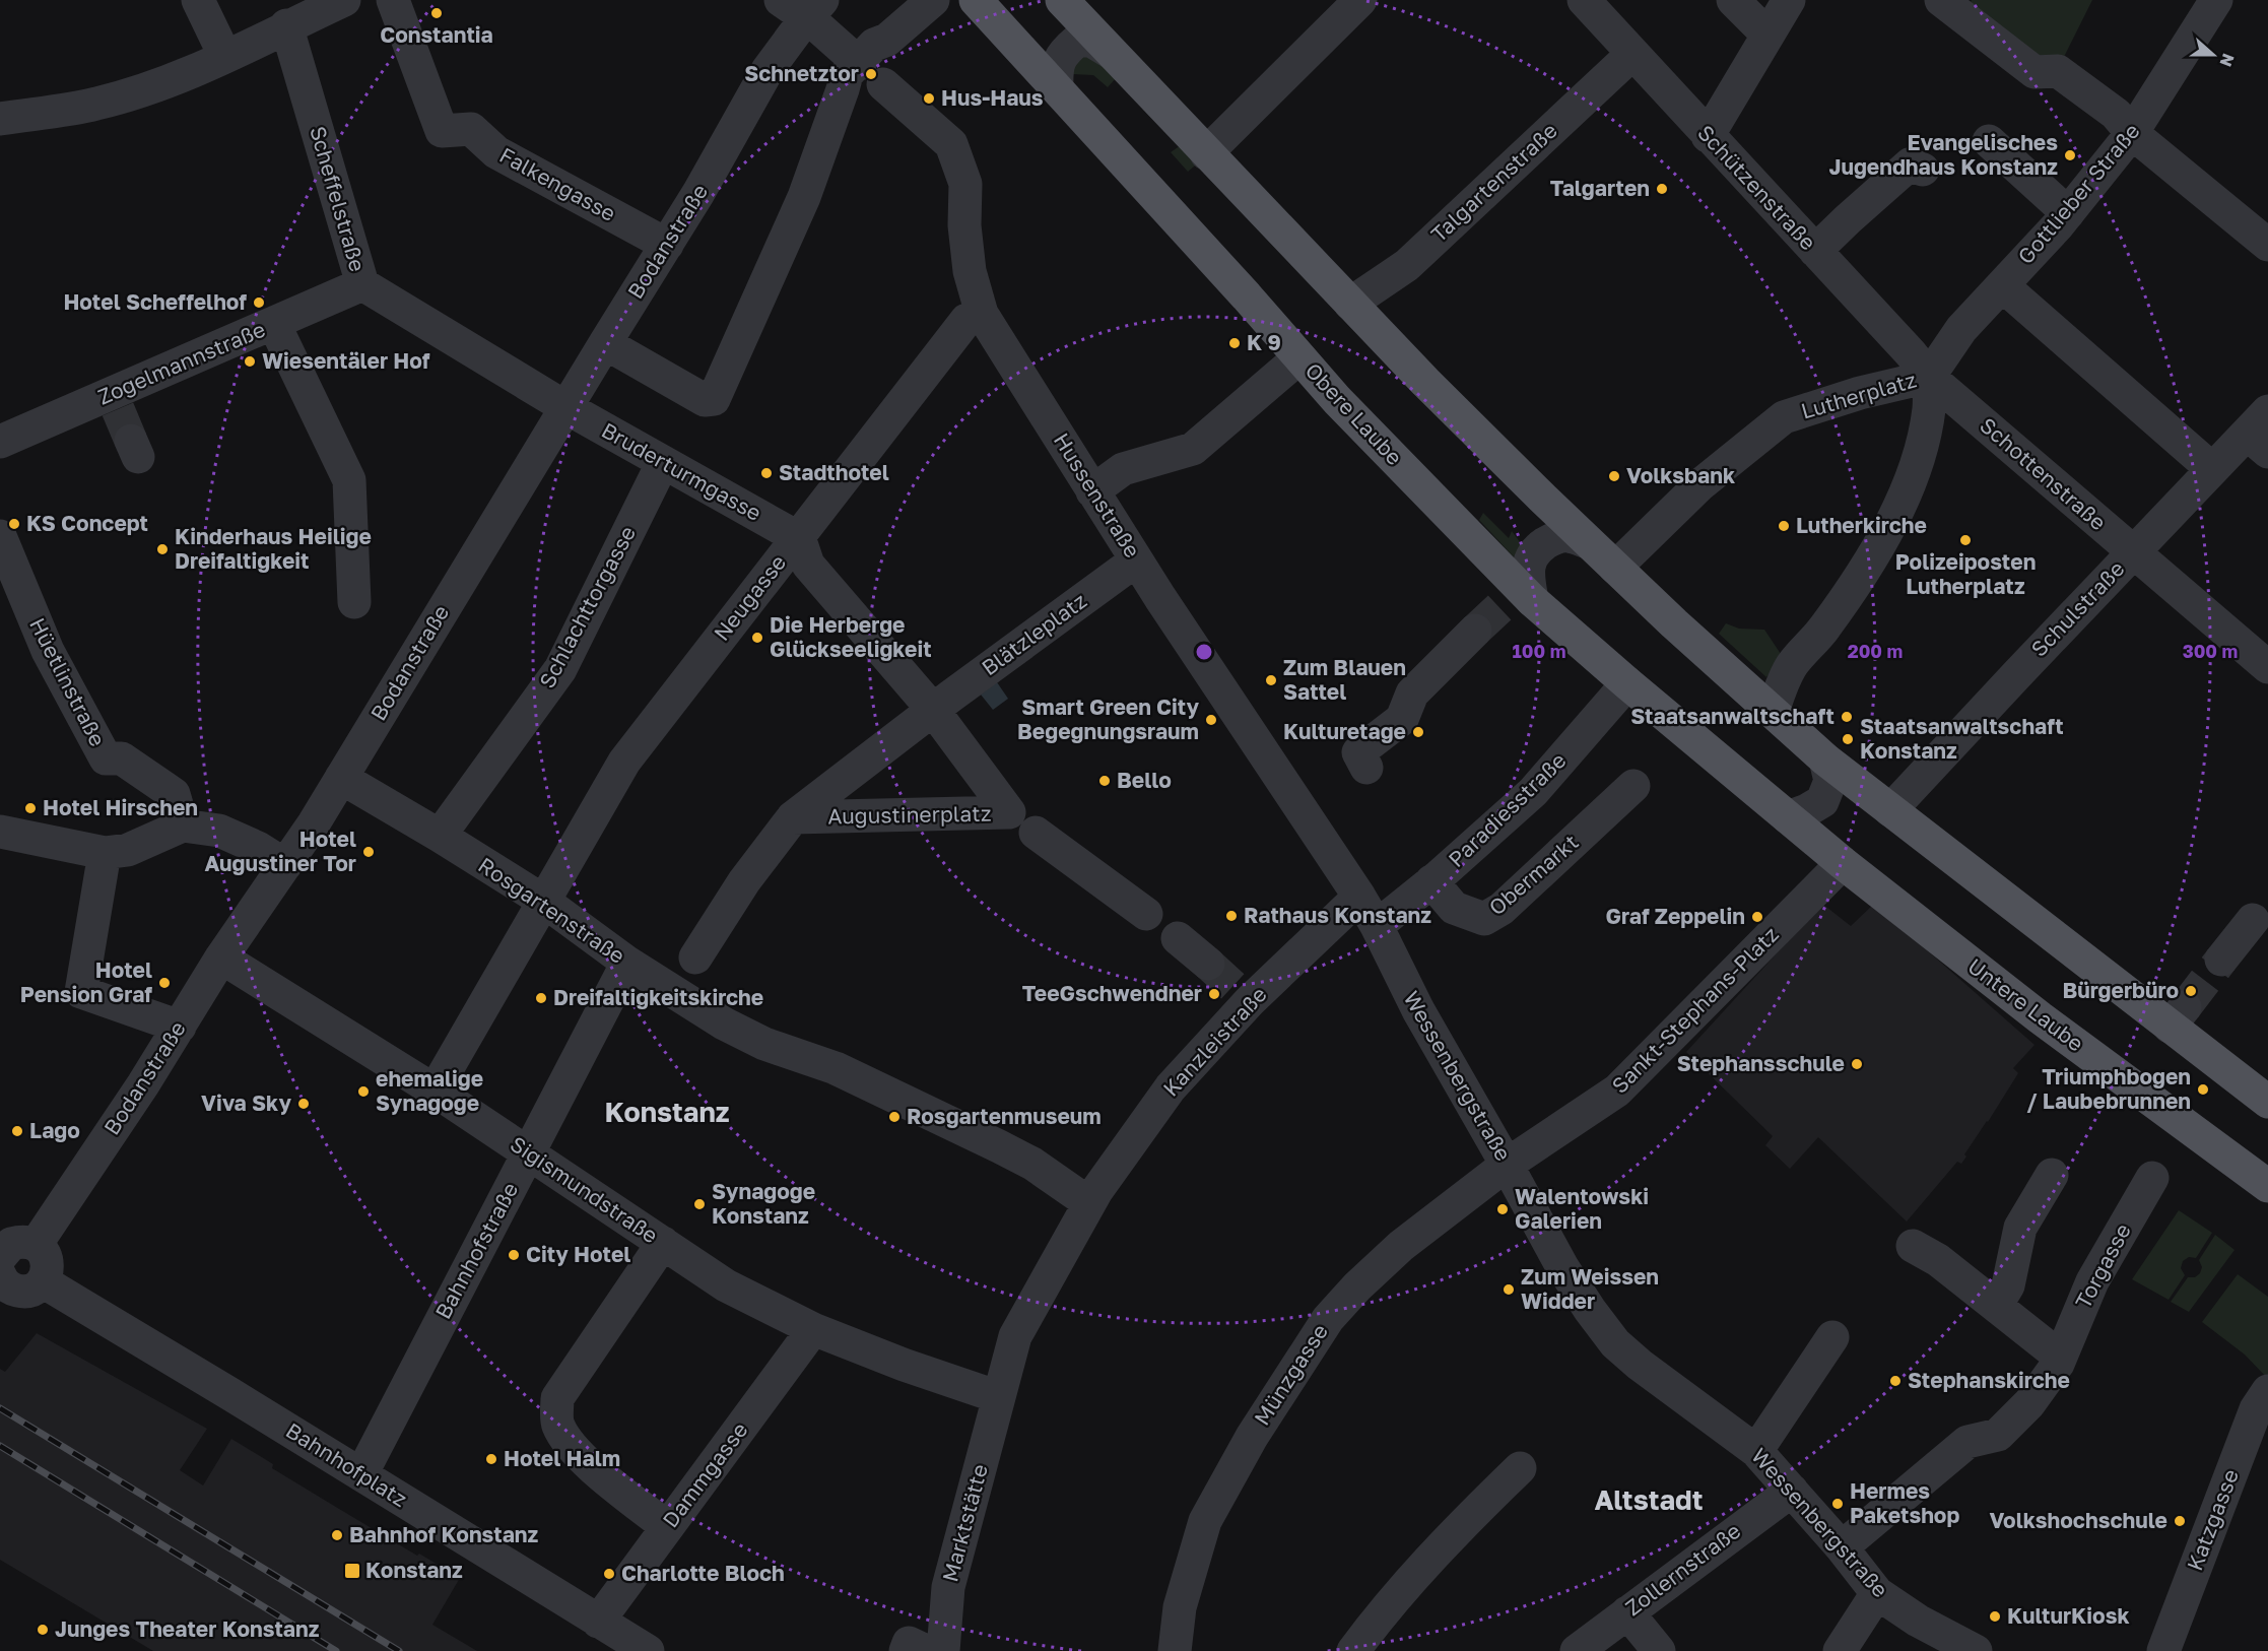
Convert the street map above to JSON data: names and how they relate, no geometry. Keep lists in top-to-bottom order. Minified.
{"streets":{"main road":["Obere Laube","Untere Laube"],"street":["Talgartenstraße","Falkengasse","Schützenstraße","Gottlieber Straße","Scheffelstraße","Bodanstraße","Zogelmannstraße","Lutherplatz","Bruderturmgasse","Schottenstraße","Hussenstraße","Neugasse","Schlachttorgasse","Schulstraße","Blätzleplatz","Hüetlinstraße","Paradiesstraße","Augustinerplatz","Obermarkt","Rosgartenstraße","Sankt-Stephans-Platz","Kanzleistraße","Wessenbergstraße","Sigismundstraße","Bahnhofstraße","Torgasse","Münzgasse","Bahnhofplatz","Dammgasse","Katzgasse","Marktstätte","Zollernstraße"]},"crossings":[["Talgartenstraße","Schützenstraße"],["Falkengasse","Bodanstraße"],["Schützenstraße","Gottlieber Straße"],["Schützenstraße","Lutherplatz"],["Schützenstraße","Schottenstraße"],["Gottlieber Straße","Lutherplatz"],["Gottlieber Straße","Schottenstraße"],["Scheffelstraße","Bodanstraße"],["Scheffelstraße","Zogelmannstraße"],["Scheffelstraße","Bruderturmgasse"],["Bodanstraße","Bruderturmgasse"],["Bodanstraße","Hussenstraße"],["Bodanstraße","Rosgartenstraße"],["Bodanstraße","Sigismundstraße"],["Bodanstraße","Bahnhofplatz"],["Lutherplatz","Schottenstraße"],["Obere Laube","Paradiesstraße"],["Obere Laube","Untere Laube"],["Bruderturmgasse","Neugasse"],["Bruderturmgasse","Schlachttorgasse"],["Schottenstraße","Schulstraße"],["Hussenstraße","Neugasse"],["Hussenstraße","Blätzleplatz"],["Hussenstraße","Kanzleistraße"],["Hussenstraße","Wessenbergstraße"],["Neugasse","Rosgartenstraße"],["Neugasse","Sigismundstraße"],["Schlachttorgasse","Rosgartenstraße"],["Blätzleplatz","Augustinerplatz"],["Paradiesstraße","Obermarkt"],["Paradiesstraße","Untere Laube"],["Paradiesstraße","Wessenbergstraße"],["Rosgartenstraße","Kanzleistraße"],["Rosgartenstraße","Bahnhofstraße"],["Rosgartenstraße","Marktstätte"],["Untere Laube","Sankt-Stephans-Platz"],["Sankt-Stephans-Platz","Wessenbergstraße"],["Sankt-Stephans-Platz","Münzgasse"],["Kanzleistraße","Wessenbergstraße"],["Kanzleistraße","Marktstätte"],["Wessenbergstraße","Münzgasse"],["Wessenbergstraße","Zollernstraße"],["Sigismundstraße","Bahnhofstraße"],["Sigismundstraße","Dammgasse"],["Sigismundstraße","Marktstätte"],["Bahnhofstraße","Bahnhofplatz"],["Bahnhofplatz","Dammgasse"]],"districts":["Konstanz","Altstadt"],"places":{"other":["Constantia","Schnetztor","Hus-Haus","Evangelisches Jugendhaus Konstanz","Talgarten","Hotel Scheffelhof","K 9","Wiesentäler Hof","Stadthotel","Volksbank","KS Concept","Lutherkirche","Polizeiposten Lutherplatz","Kinderhaus Heilige Dreifaltigkeit","Die Herberge Glückseeligkeit","Zum Blauen Sattel","Staatsanwaltschaft","Smart Green City Begegnungsraum","Kulturetage","Staatsanwaltschaft Konstanz","Bello","Hotel Hirschen","Hotel Augustiner Tor","Rathaus Konstanz","Graf Zeppelin","Hotel Pension Graf","Bürgerbüro","TeeGschwendner","Dreifaltigkeitskirche","Stephansschule","Triumphbogen / Laubebrunnen","ehemalige Synagoge","Viva Sky","Rosgartenmuseum","Lago","Synagoge Konstanz","Walentowski Galerien","City Hotel","Zum Weissen Widder","Stephanskirche","Hotel Halm","Hermes Paketshop","Volkshochschule","Bahnhof Konstanz","Charlotte Bloch","KulturKiosk","Junges Theater Konstanz"],"transit":["Konstanz"]},"north":"right","rings":["100 m","200 m","300 m"]}
